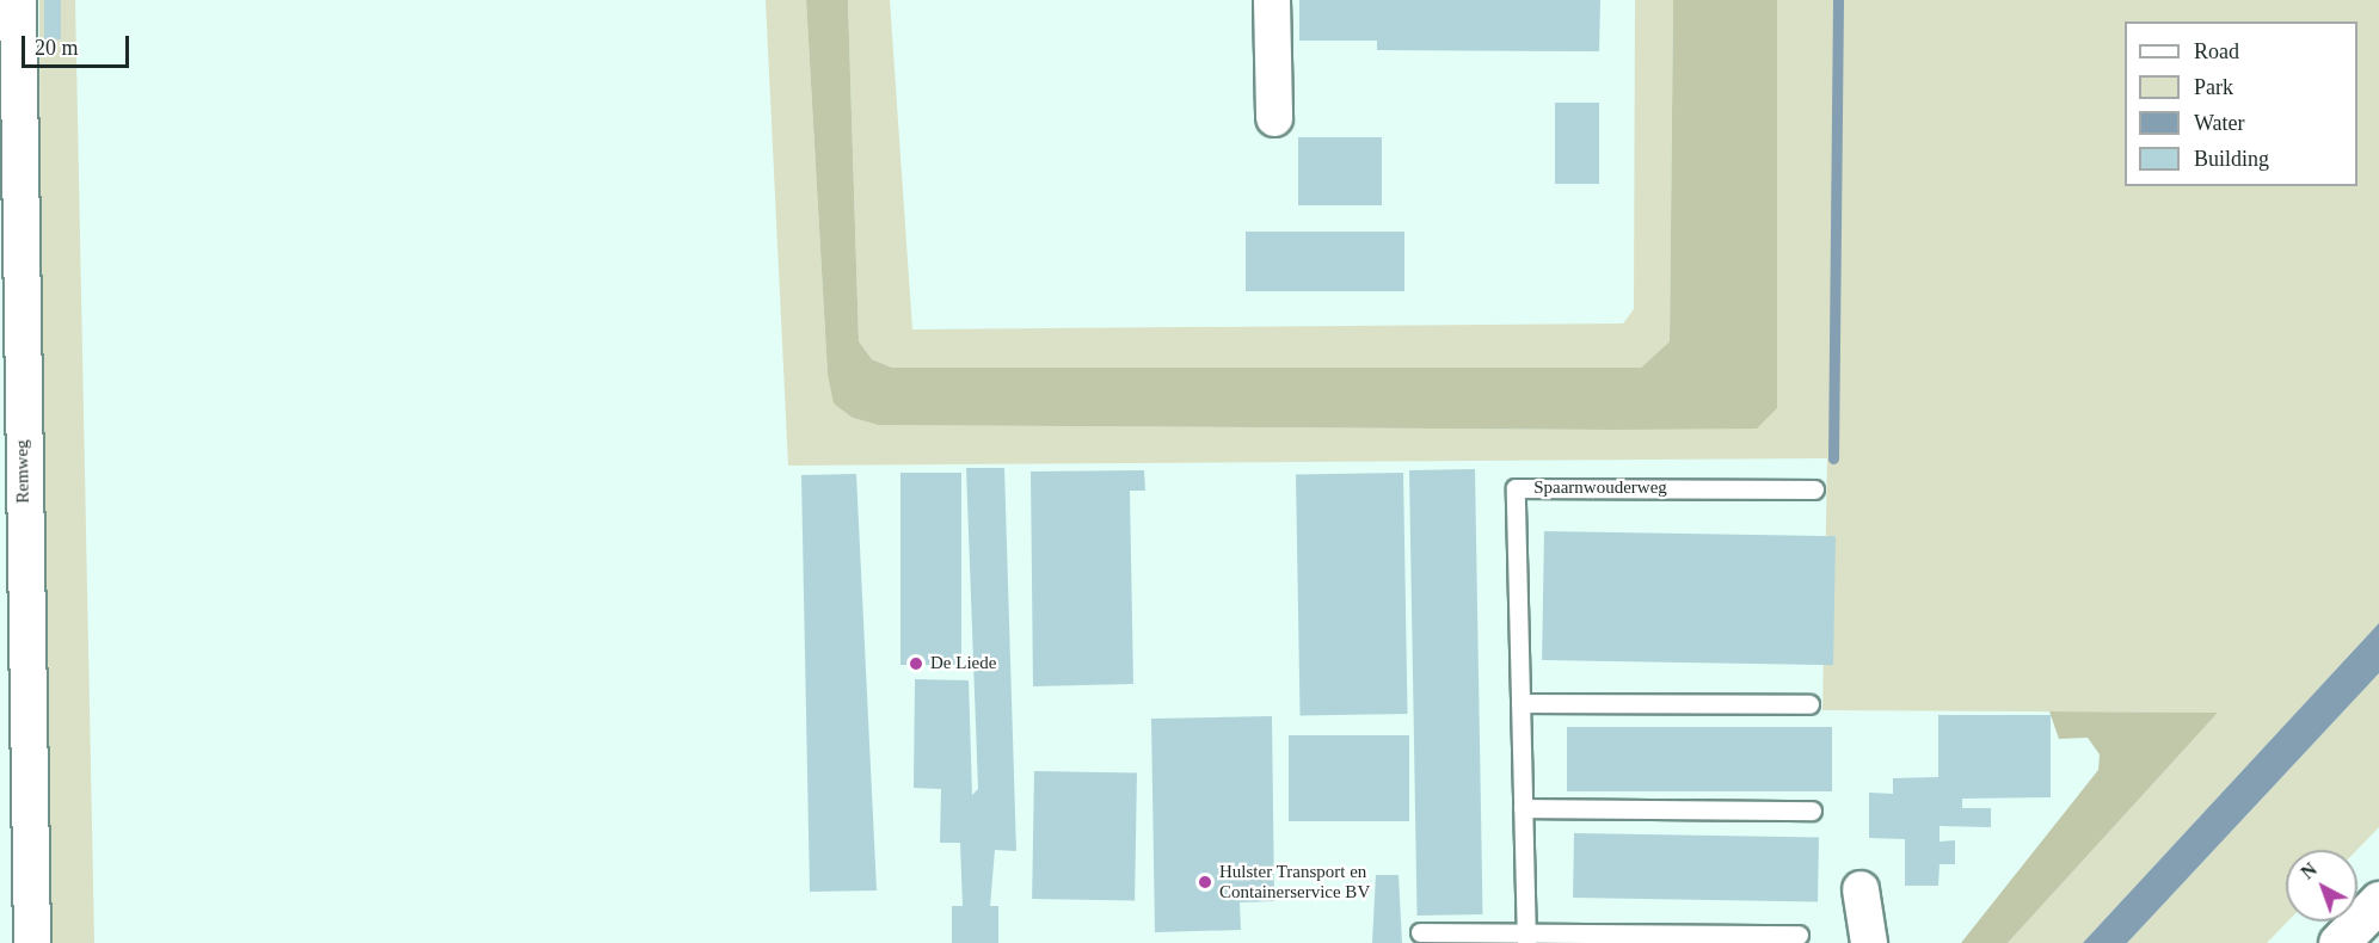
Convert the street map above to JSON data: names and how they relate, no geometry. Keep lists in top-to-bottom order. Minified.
{"streets":{"street":["Remweg"],"lane":["Spaarnwouderweg"]},"places":["De Liede","Hulster Transport en Containerservice BV"],"legend":["Road","Park","Water","Building"],"scale_bar":"20 m","north":"top left"}
